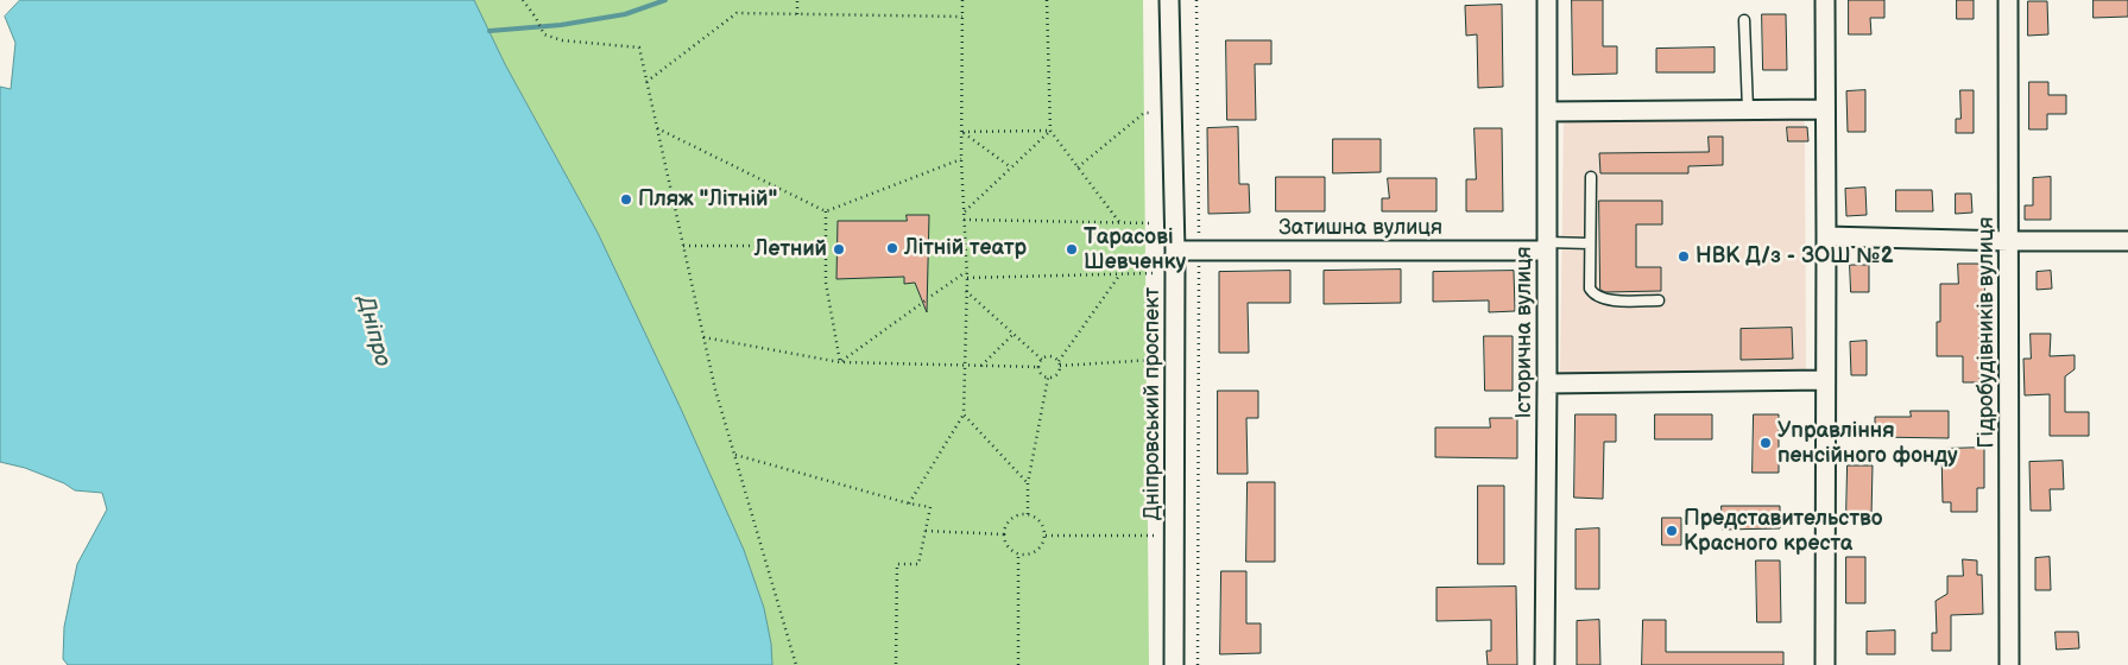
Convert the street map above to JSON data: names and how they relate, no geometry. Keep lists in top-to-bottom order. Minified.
{"streets":{"street":["Затишна вулиця","Історична вулиця","Гідробудівників вулиця","Дніпровський проспект"]},"crossings":[["Затишна вулиця","Історична вулиця"],["Затишна вулиця","Дніпровський проспект"]],"water":["Дніпро"],"places":["Пляж \"Літній\"","Літній театр","Летний","Тарасові Шевченку","НВК Д/з - ЗОШ №2","Управління пенсійного фонду","Представительство Красного креста"]}
